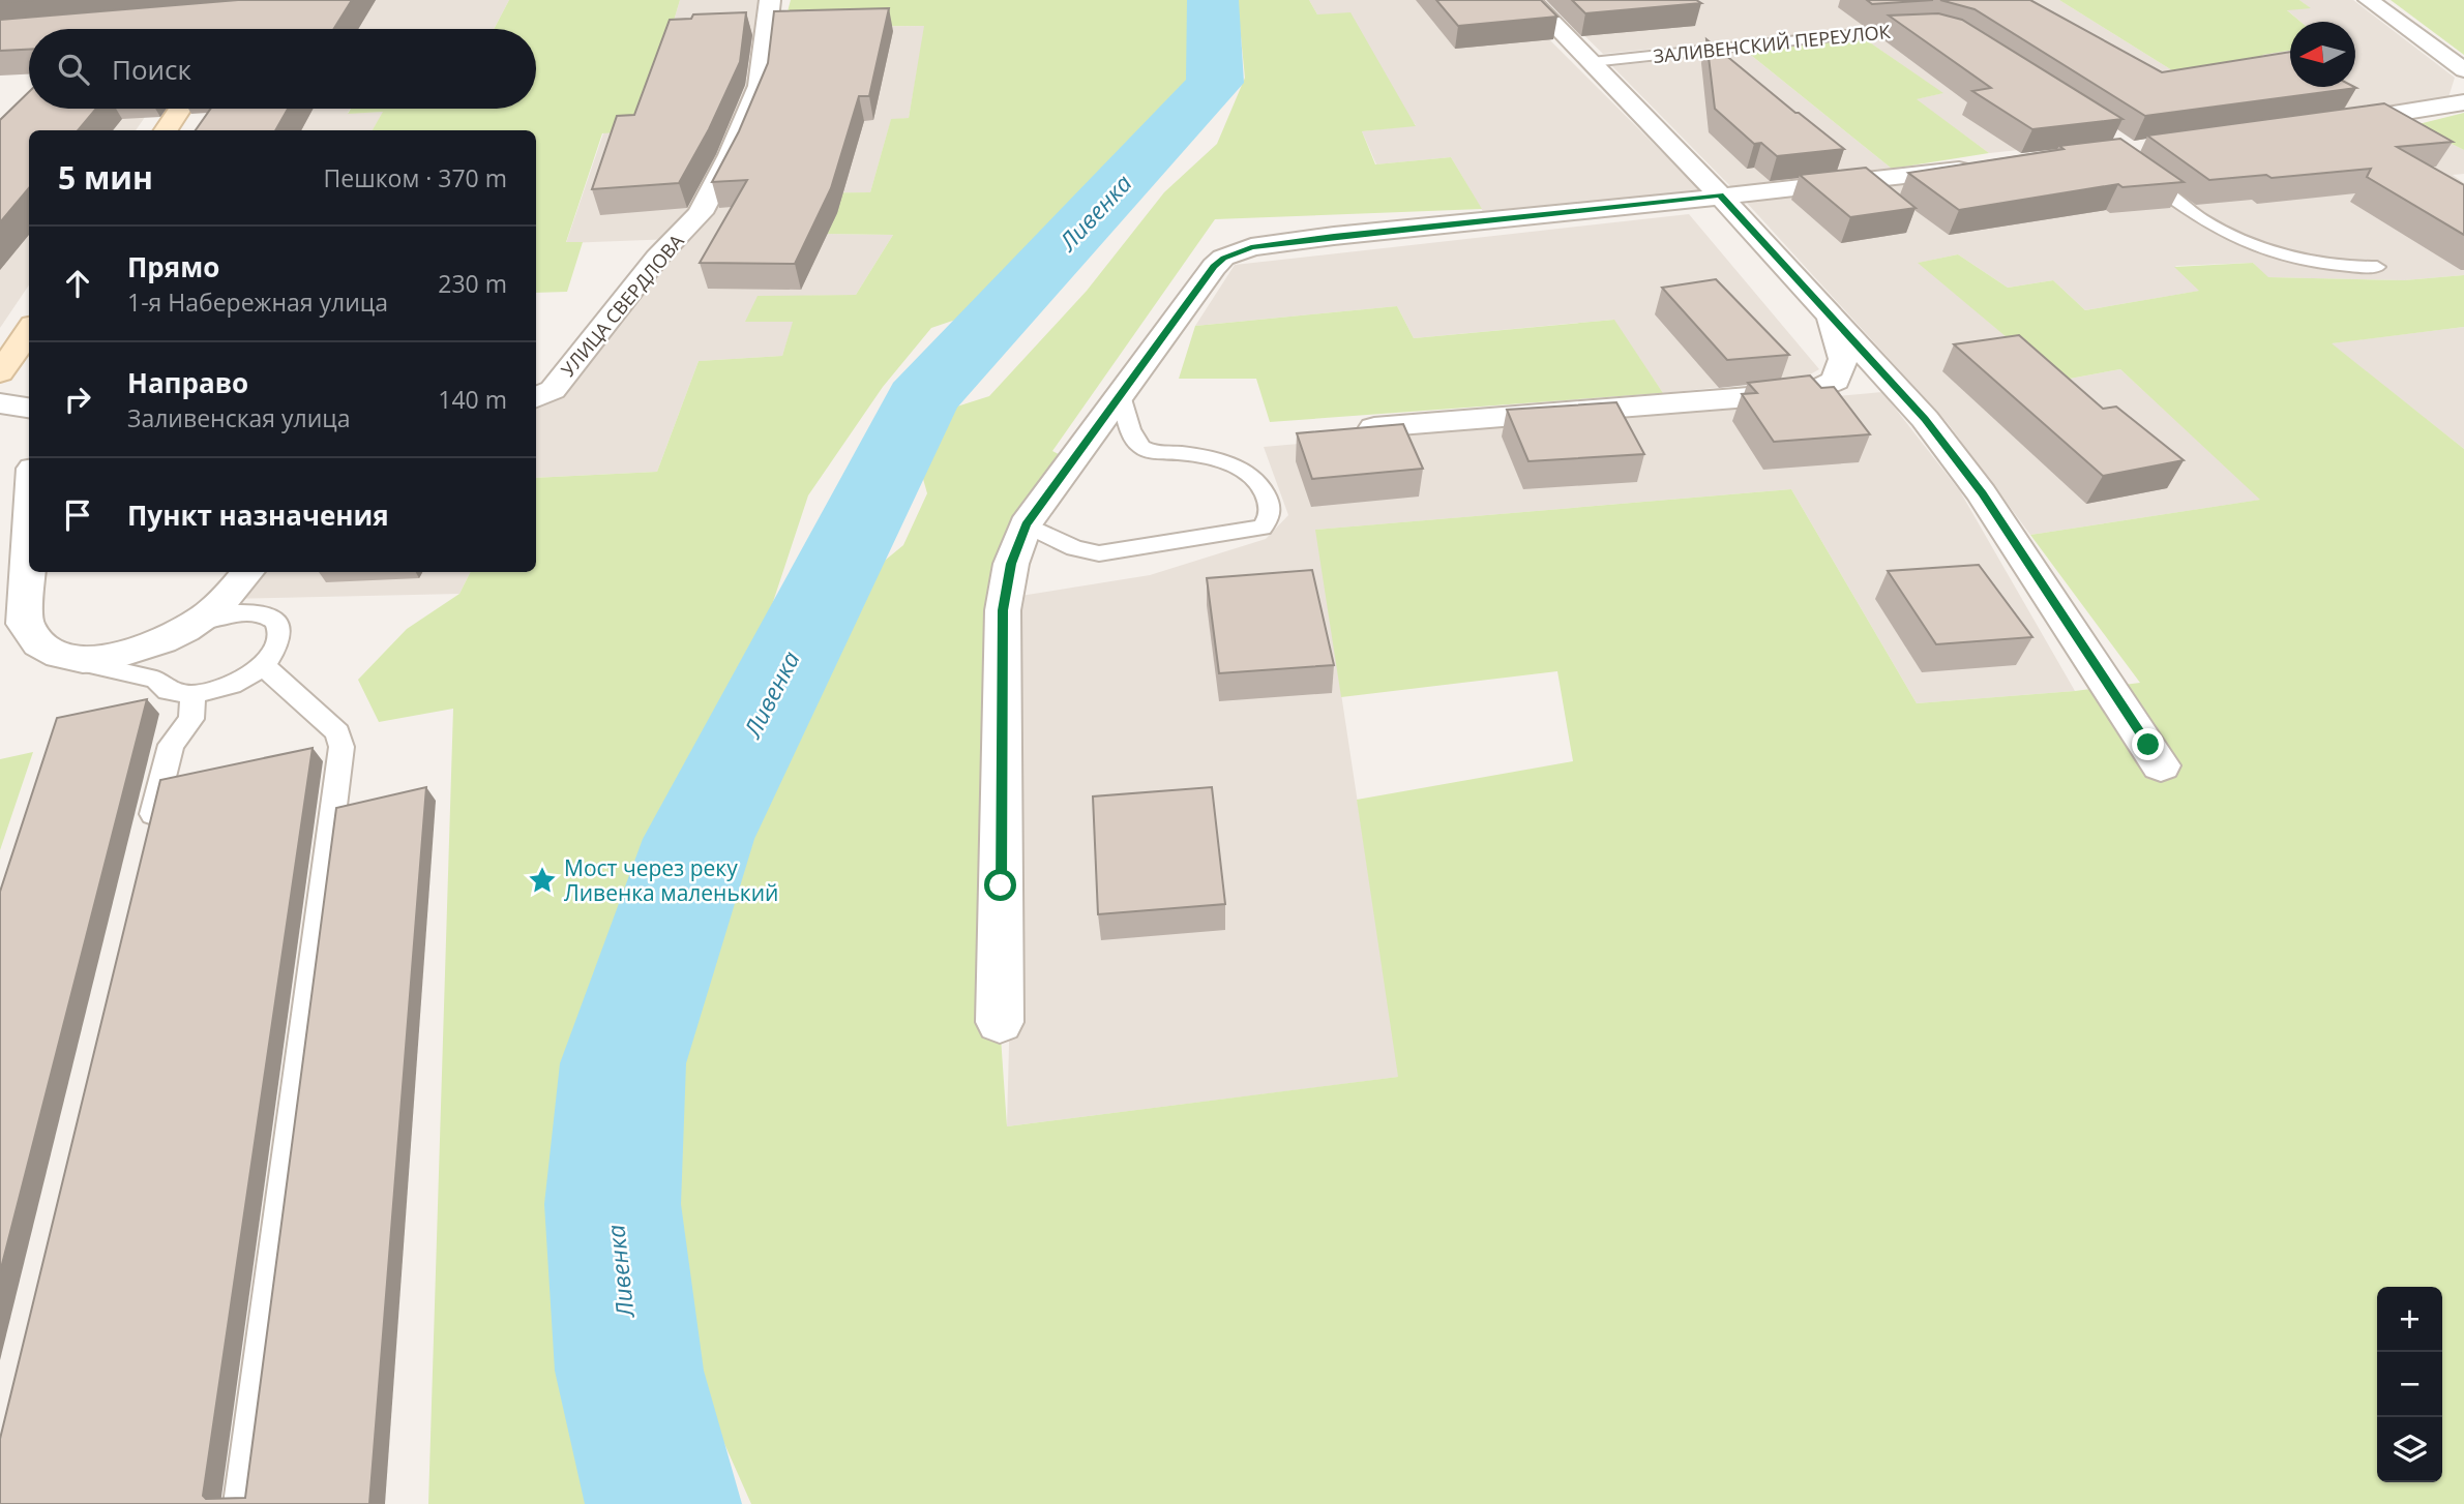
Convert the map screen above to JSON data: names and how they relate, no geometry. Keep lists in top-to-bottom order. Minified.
{"streets":{"street":["УЛИЦА СВЕРДЛОВА"],"lane":["ЗАЛИВЕНСКИЙ ПЕРЕУЛОК"]},"water":["Ливенка"],"places":{"place":["Мост через реку Ливенка маленький"]},"north":"left","page":{"search":"Поиск","heading":["5 мин","Пешком · 370 m"],"list":[["Прямо","1-я Набережная улица","230 m"],["Направо","Заливенская улица","140 m"],"Пункт назначения"],"map_buttons":["+","−"]}}
